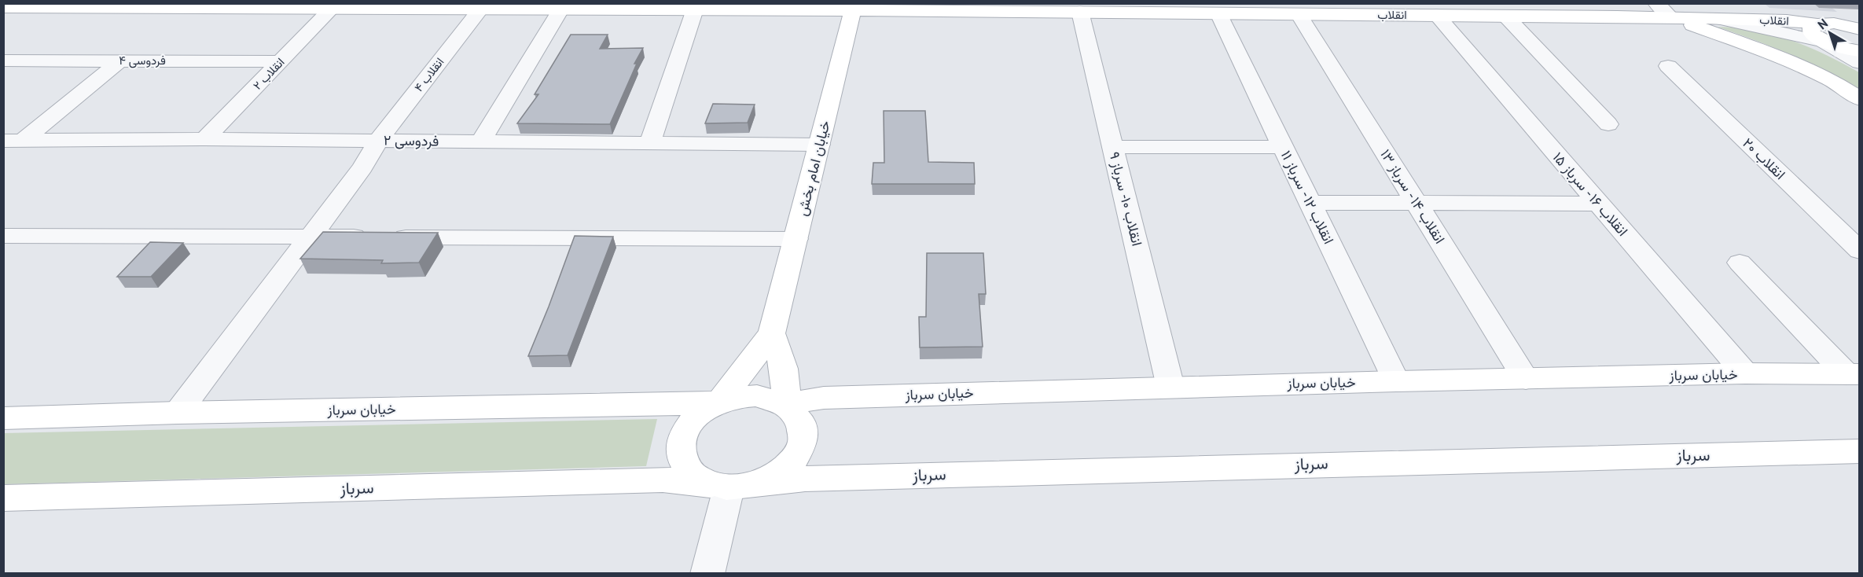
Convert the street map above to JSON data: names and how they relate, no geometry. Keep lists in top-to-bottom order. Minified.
{"streets":{"street":["انقلاب","فردوسی ۴","انقلاب ۲","انقلاب ۴","فردوسی ۲","انقلاب ۲۰","خیابان امام بخش","انقلاب ۱۶ - سرباز ۱۵","انقلاب ۱۴ - سرباز ۱۳","انقلاب ۱۲ - سرباز ۱۱","انقلاب ۱۰- سرباز ۹","خیابان سرباز","سرباز"]},"crossings":[["انقلاب","انقلاب ۲"],["انقلاب","انقلاب ۴"],["انقلاب","خیابان امام بخش"],["انقلاب","انقلاب ۱۶ - سرباز ۱۵"],["انقلاب","انقلاب ۱۴ - سرباز ۱۳"],["انقلاب","انقلاب ۱۲ - سرباز ۱۱"],["انقلاب","انقلاب ۱۰- سرباز ۹"],["فردوسی ۴","انقلاب ۲"],["انقلاب ۲","فردوسی ۲"],["انقلاب ۴","فردوسی ۲"],["انقلاب ۴","خیابان سرباز"],["فردوسی ۲","خیابان امام بخش"],["انقلاب ۱۶ - سرباز ۱۵","خیابان سرباز"],["انقلاب ۱۴ - سرباز ۱۳","خیابان سرباز"],["انقلاب ۱۲ - سرباز ۱۱","خیابان سرباز"],["انقلاب ۱۰- سرباز ۹","خیابان سرباز"],["خیابان سرباز","سرباز"]],"north":"top left"}
